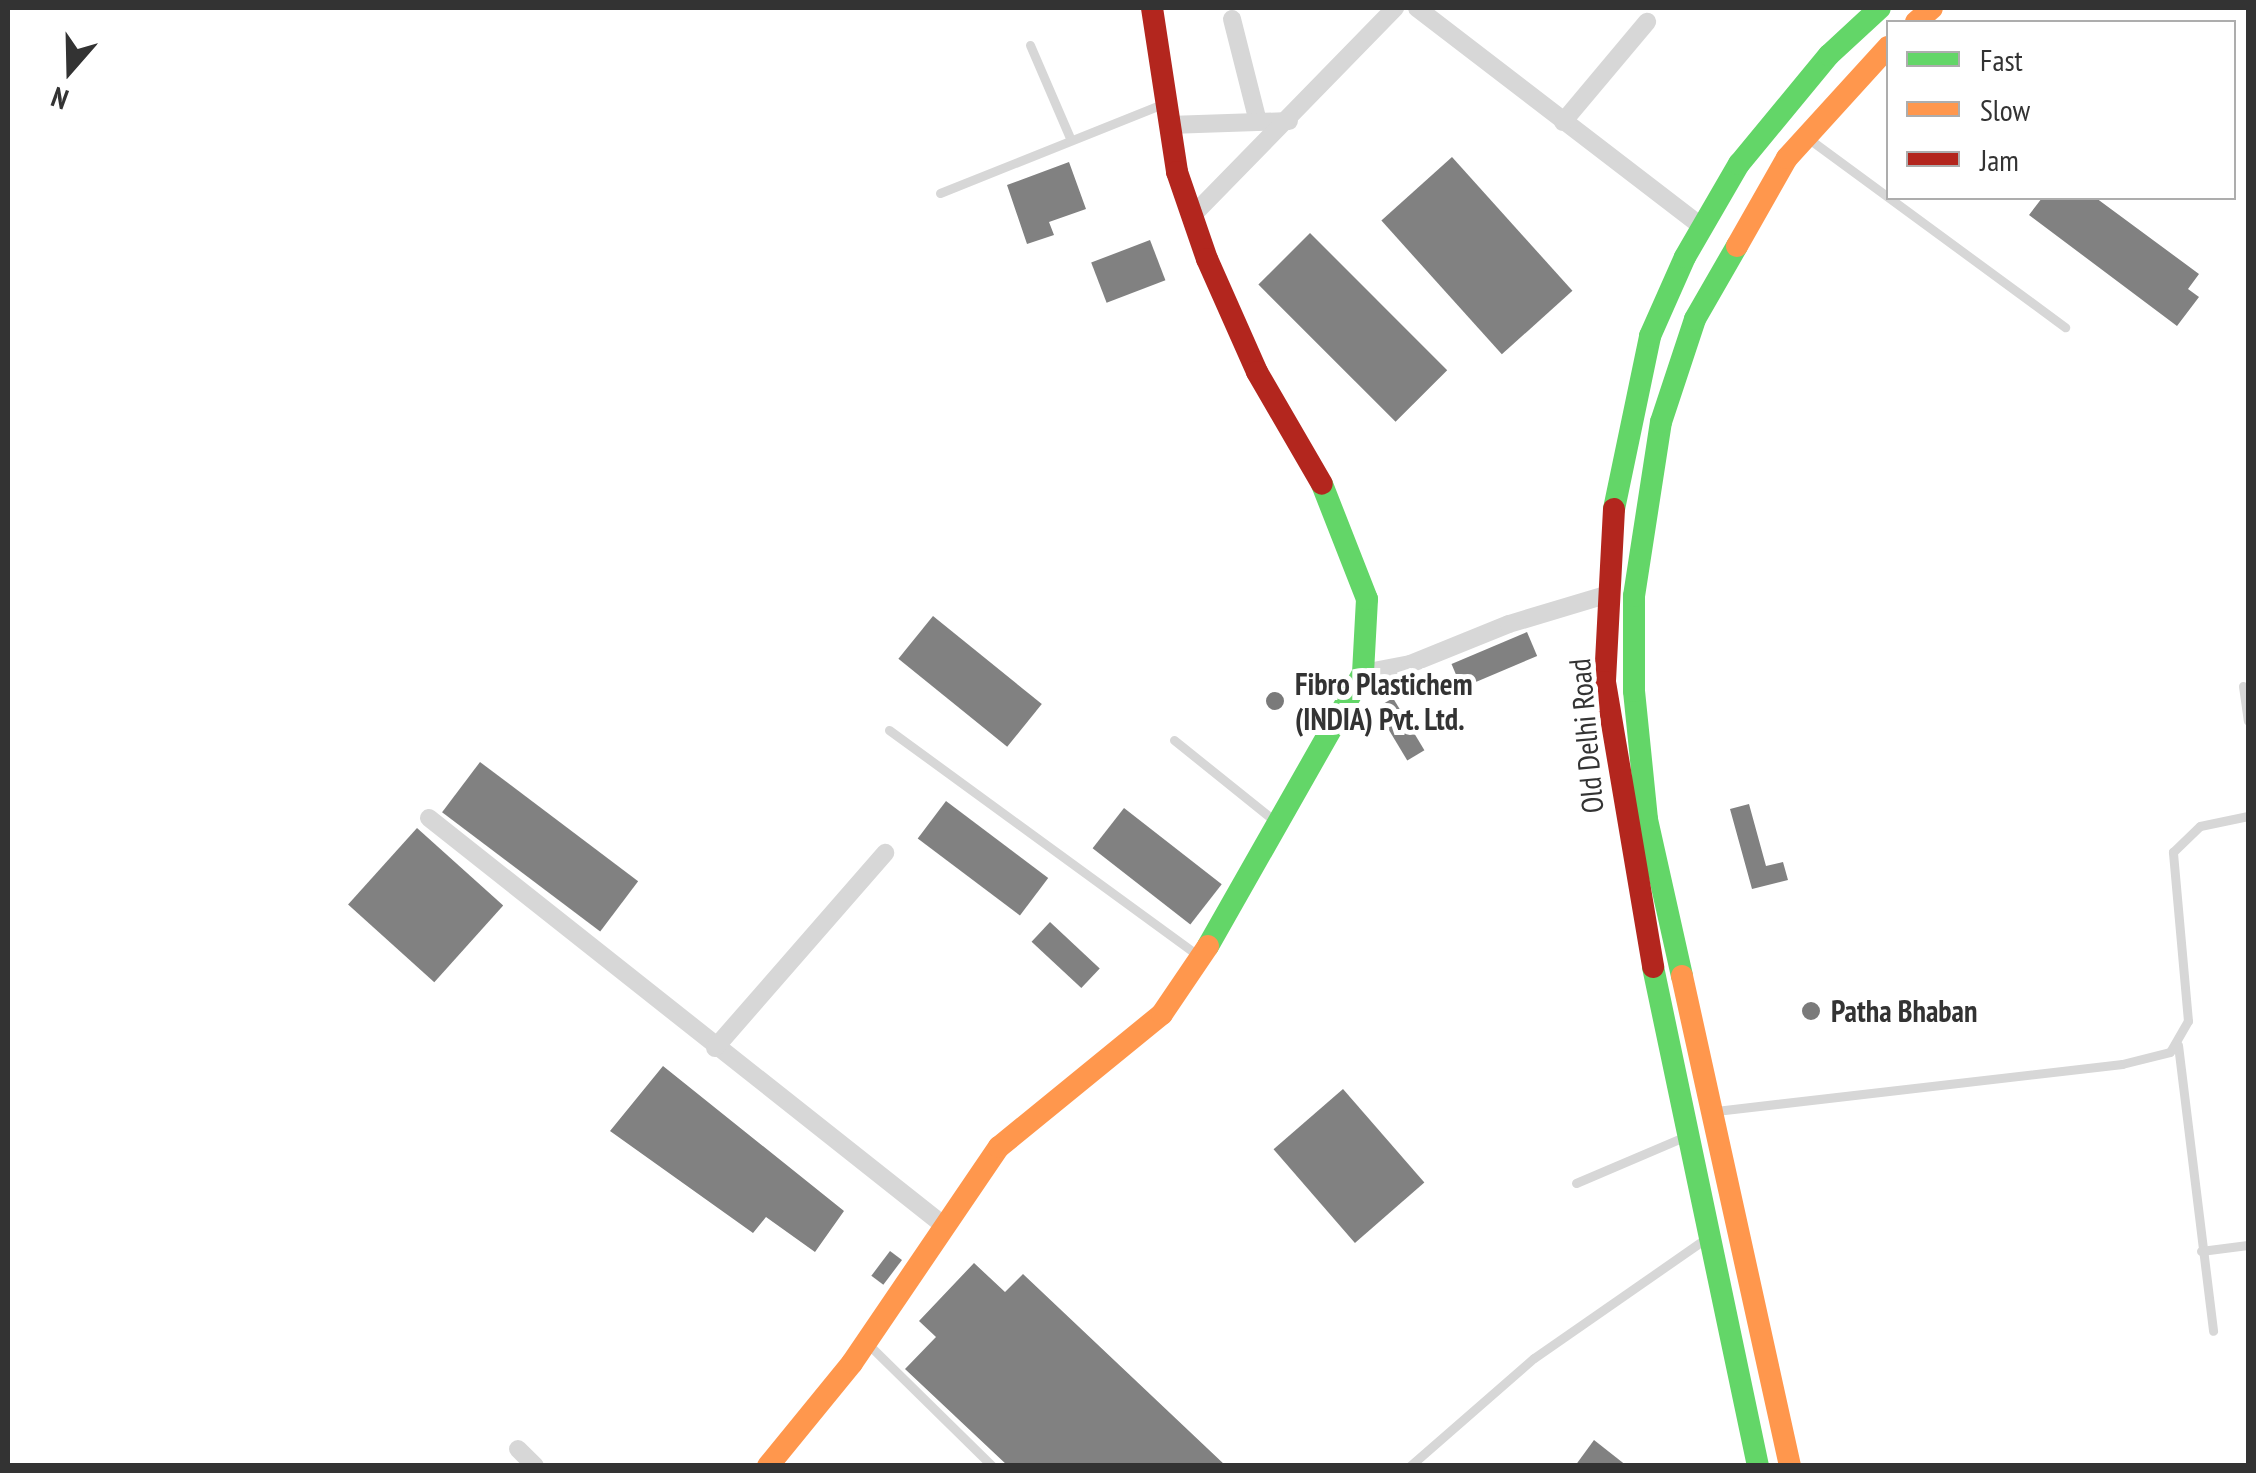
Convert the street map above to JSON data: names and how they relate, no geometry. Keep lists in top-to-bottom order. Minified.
{"streets":{"main road":["Old Delhi Road"]},"places":["Fibro Plastichem (INDIA) Pvt. Ltd.","Patha Bhaban"],"legend":["Fast","Slow","Jam"],"north":"bottom"}
